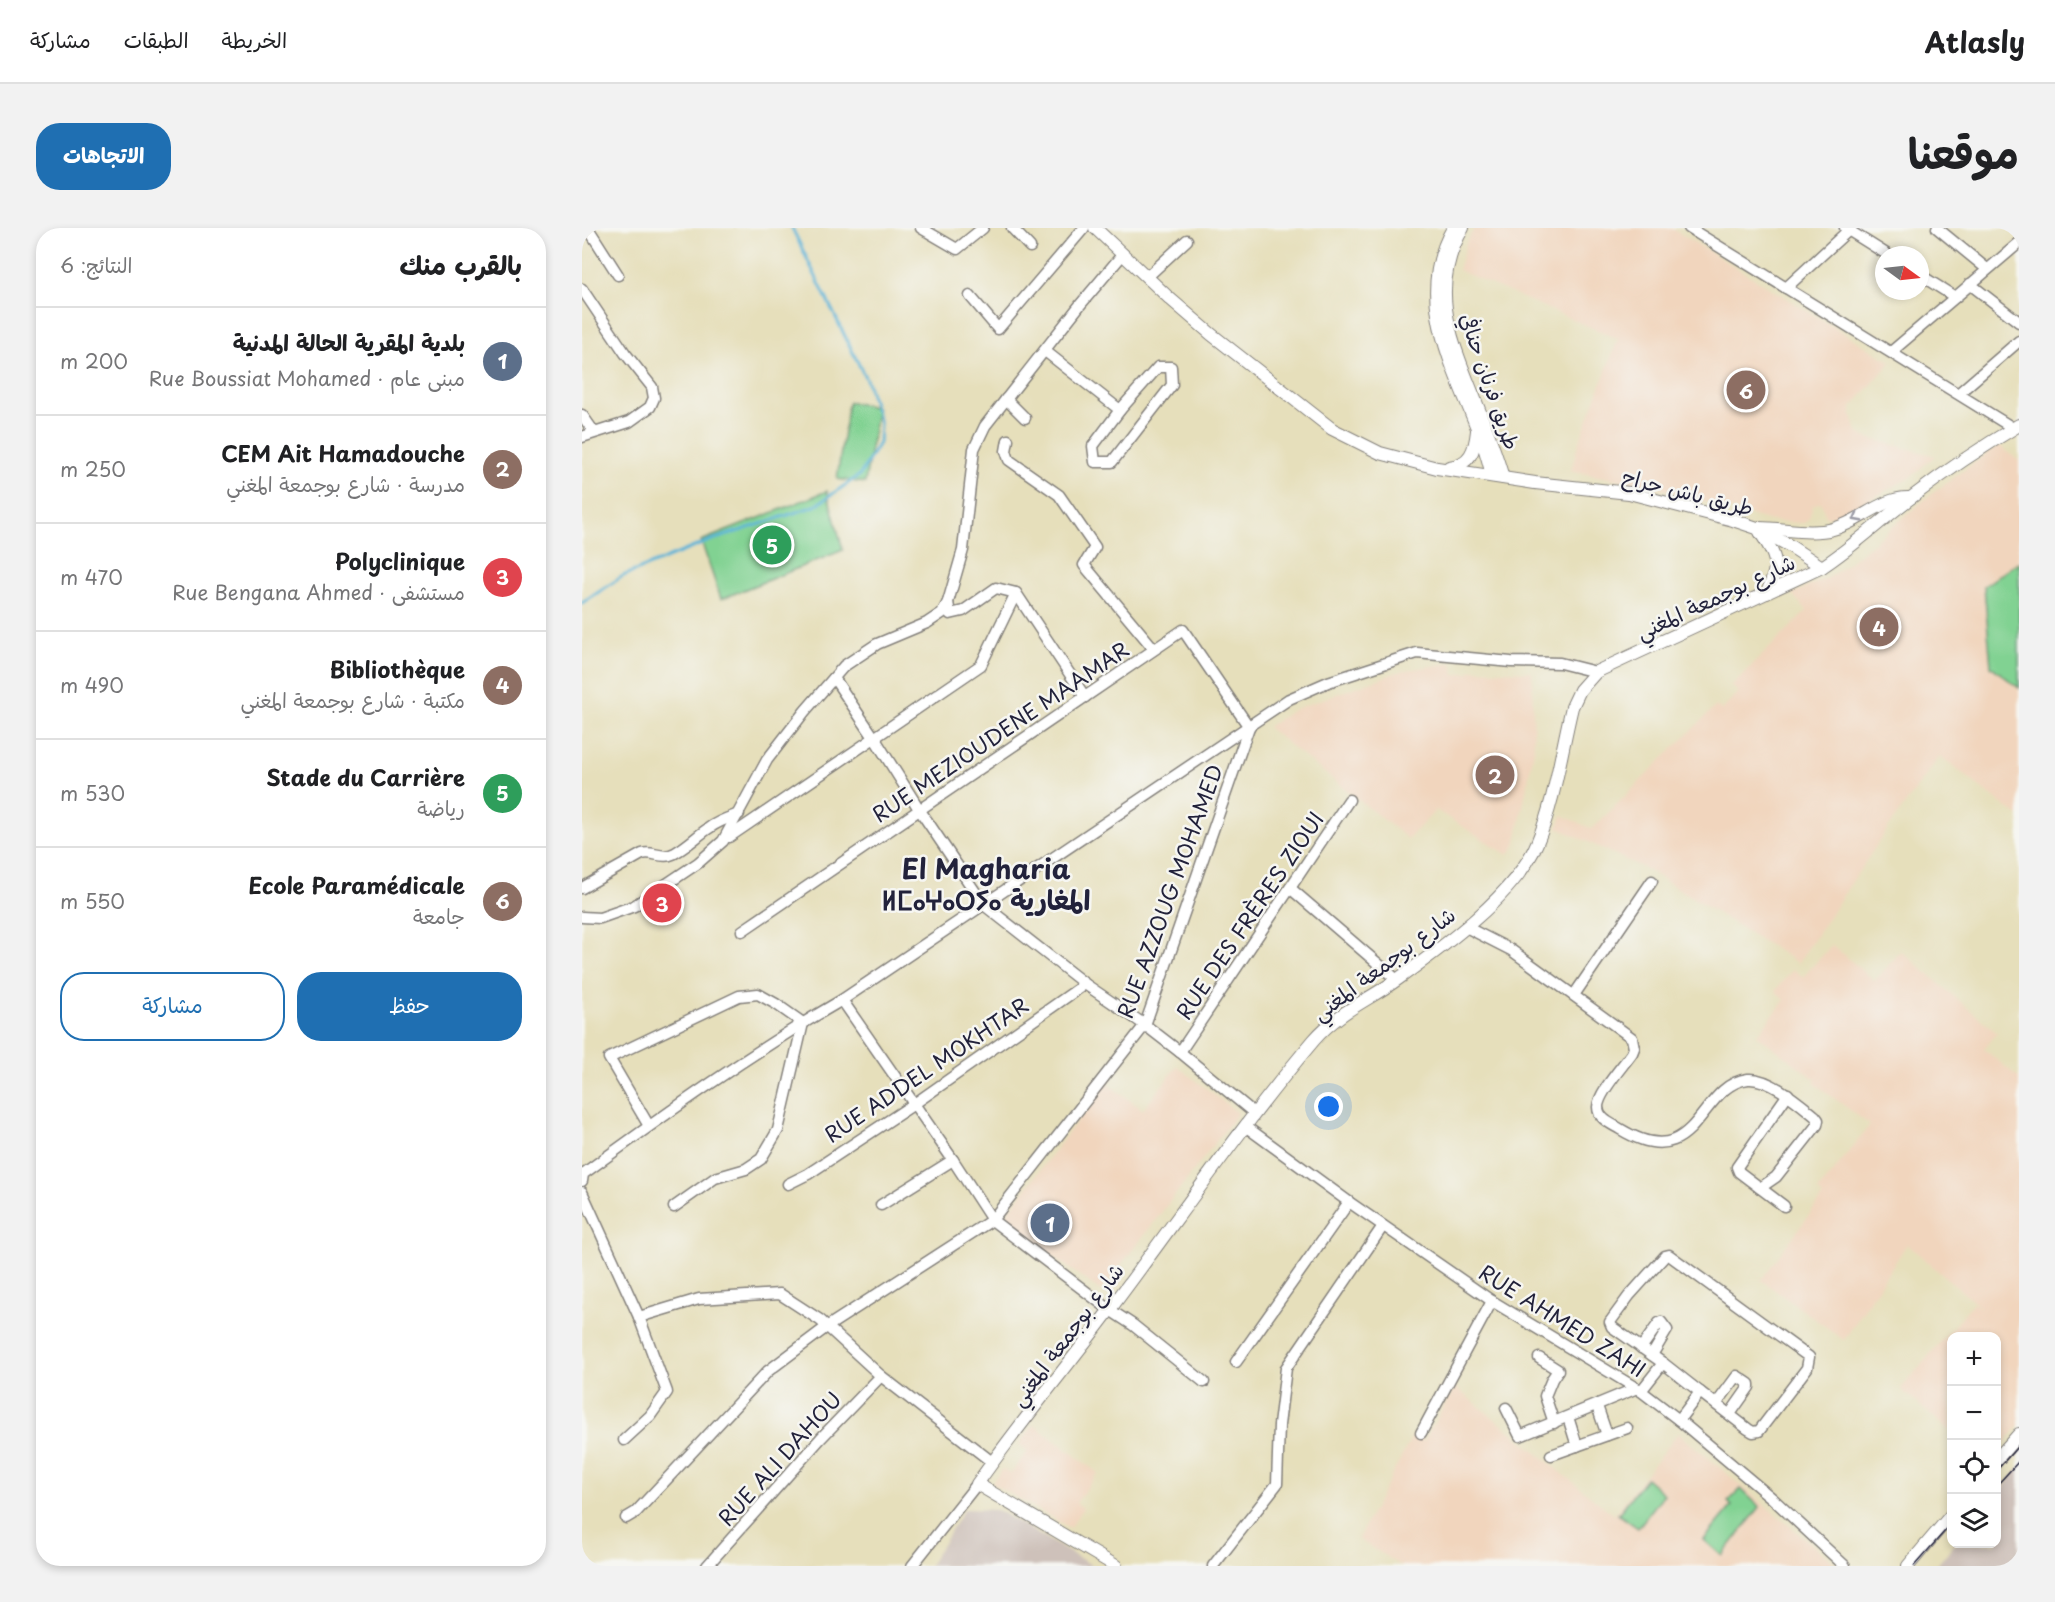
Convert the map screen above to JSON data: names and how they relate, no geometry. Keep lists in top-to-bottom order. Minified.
{"streets":{"main road":["طريق فرنان حنافي","طريق باش جراح","شارع بوجمعة المغني"],"street":["RUE MEZIOUDENE MAAMAR","RUE AZZOUG MOHAMED","RUE DES FRÈRES ZIOUI","RUE ADDEL MOKHTAR","RUE AHMED ZAHI","RUE ALI DAHOU"]},"crossings":[["طريق فرنان حنافي","طريق باش جراح"],["طريق باش جراح","شارع بوجمعة المغني"],["شارع بوجمعة المغني","RUE AHMED ZAHI"],["RUE MEZIOUDENE MAAMAR","RUE AZZOUG MOHAMED"]],"districts":["El Magharia ⵍⵎⴰⵖⴰⵔⵢⴰ المغارية"],"north":"right","page":{"header":"Atlasly","nav":["الخريطة","الطبقات","مشاركة"],"title":"موقعنا","buttons":["الاتجاهات",["حفظ","مشاركة"]],"heading":["بالقرب منك","النتائج: 6"],"list":[{"mark":"1","name":"بلدية المقرية الحالة المدنية","note":"مبنى عام · Rue Boussiat Mohamed","value":"200 m"},{"mark":"2","name":"CEM Ait Hamadouche","note":"مدرسة · شارع بوجمعة المغني","value":"250 m"},{"mark":"3","name":"Polyclinique","note":"مستشفى · Rue Bengana Ahmed","value":"470 m"},{"mark":"4","name":"Bibliothèque","note":"مكتبة · شارع بوجمعة المغني","value":"490 m"},{"mark":"5","name":"Stade du Carrière","note":"رياضة","value":"530 m"},{"mark":"6","name":"Ecole Paramédicale","note":"جامعة","value":"550 m"}],"pins":["6","5","4","2","3","1"],"map_buttons":["+","−"]}}
